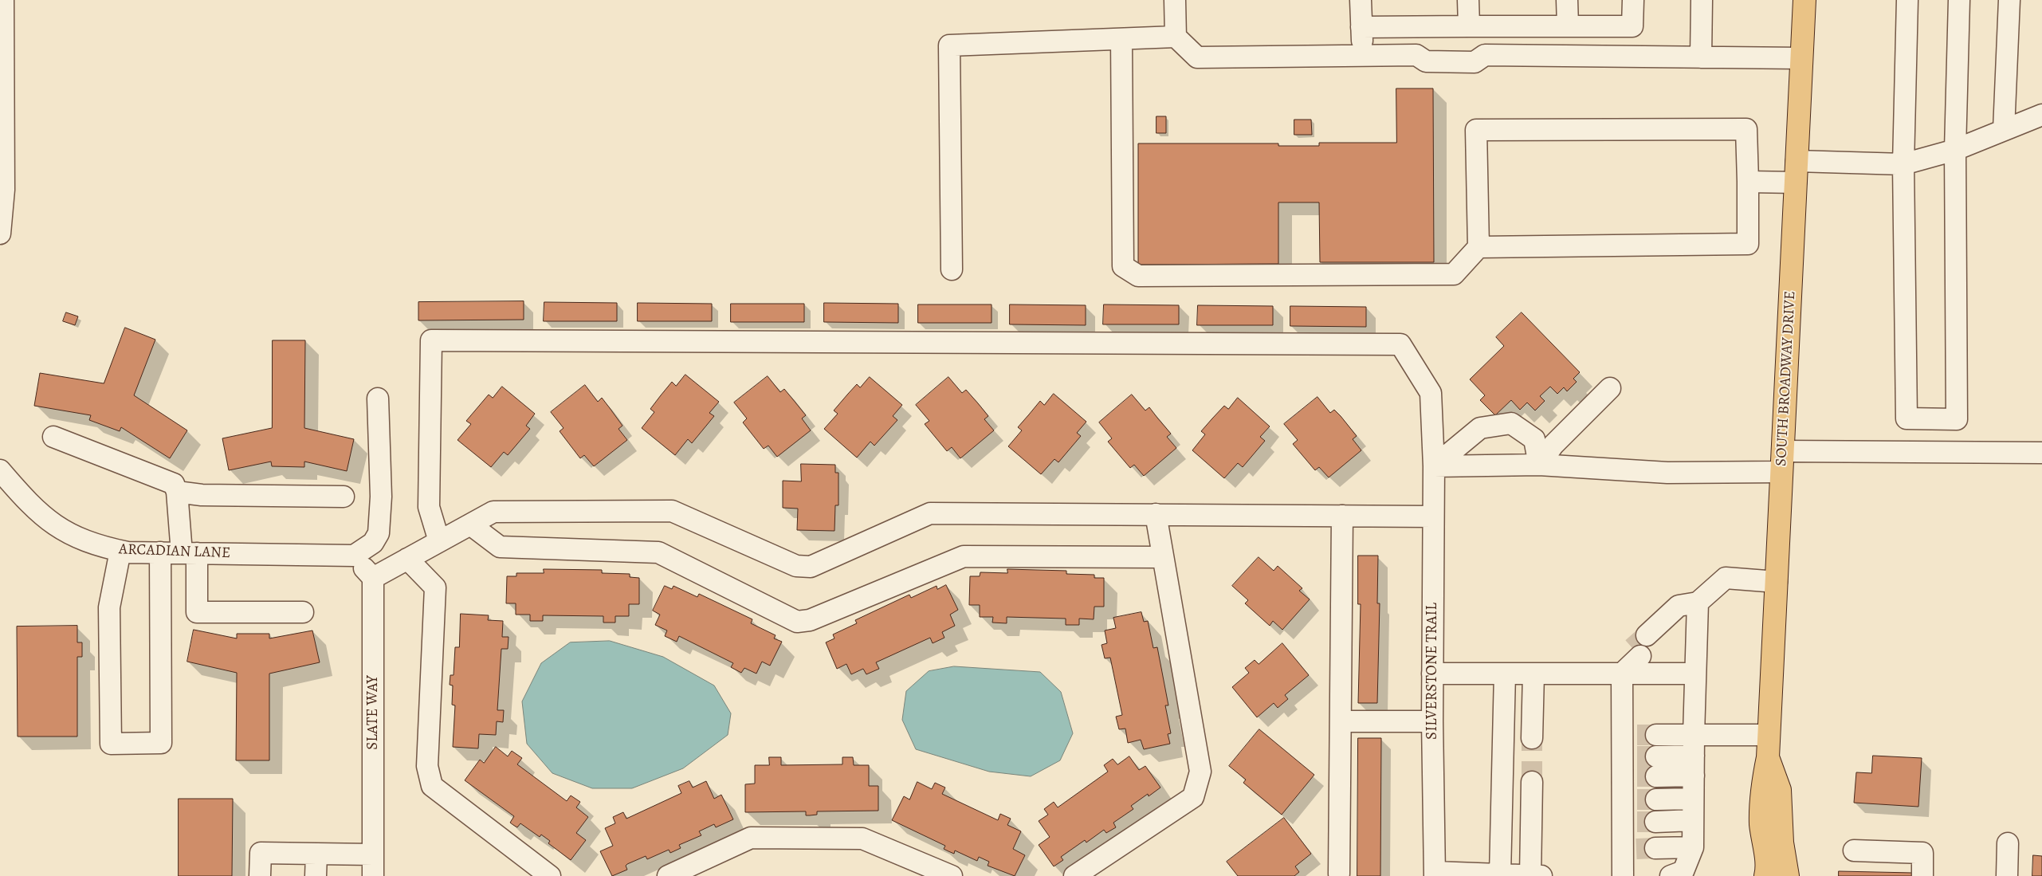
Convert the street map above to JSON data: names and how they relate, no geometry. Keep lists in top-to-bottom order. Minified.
{"streets":{"main road":["SOUTH BROADWAY DRIVE"],"street":["ARCADIAN LANE","SILVERSTONE TRAIL","SLATE WAY"]}}
